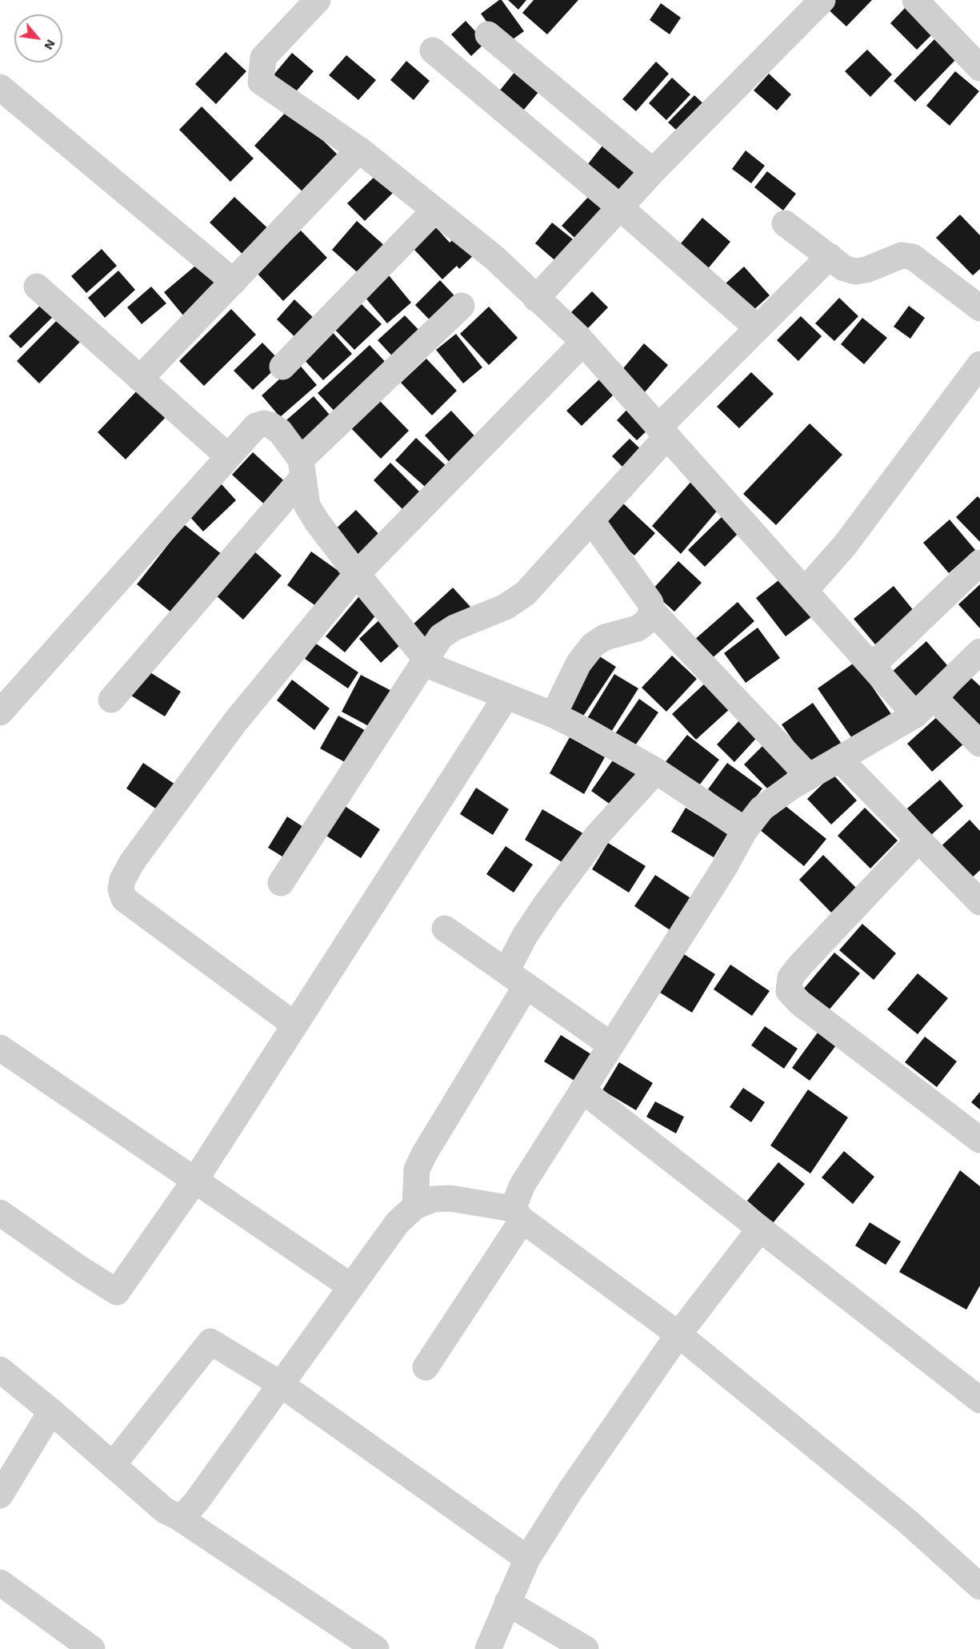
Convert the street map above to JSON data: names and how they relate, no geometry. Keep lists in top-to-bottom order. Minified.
{"north":"bottom right"}
